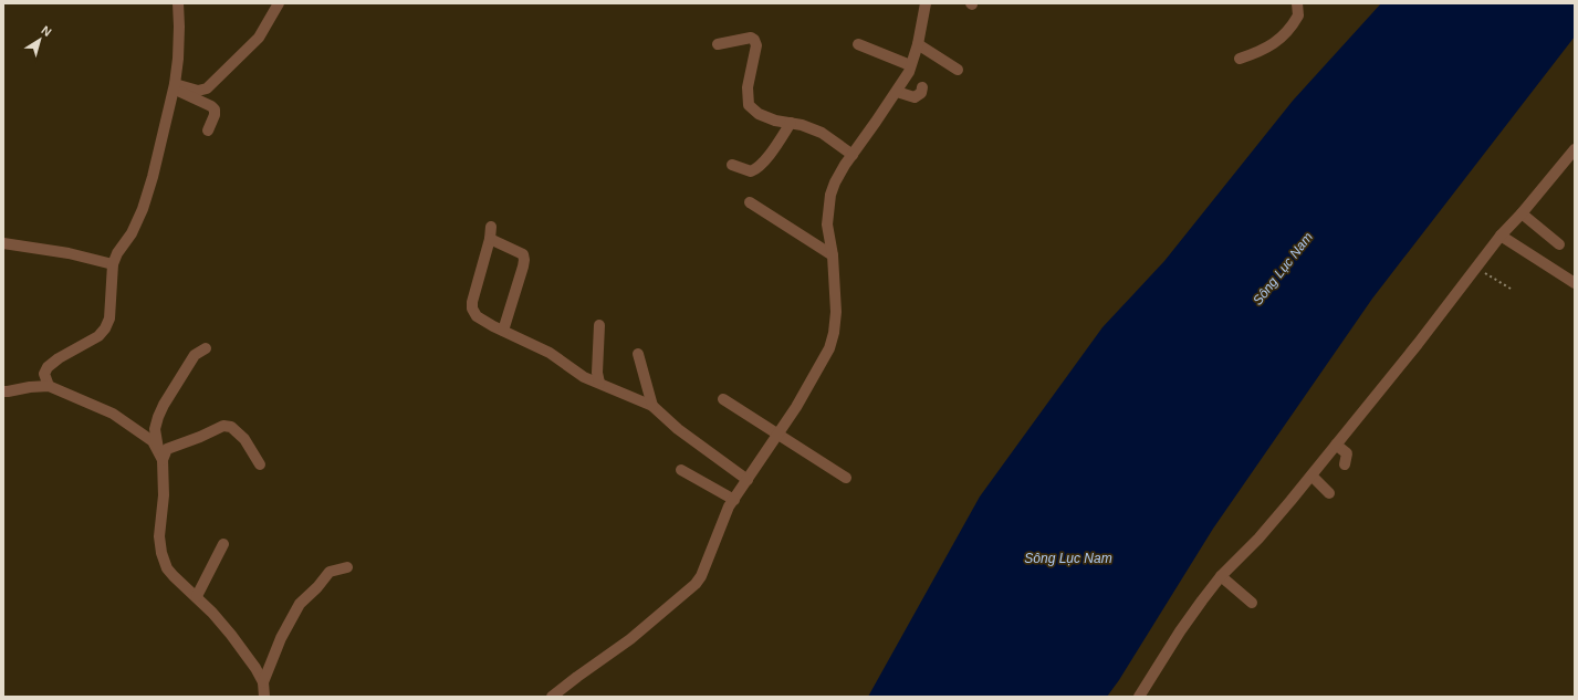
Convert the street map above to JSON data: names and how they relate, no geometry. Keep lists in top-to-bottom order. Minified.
{"water":["Sông Lục Nam"],"north":"top right"}
